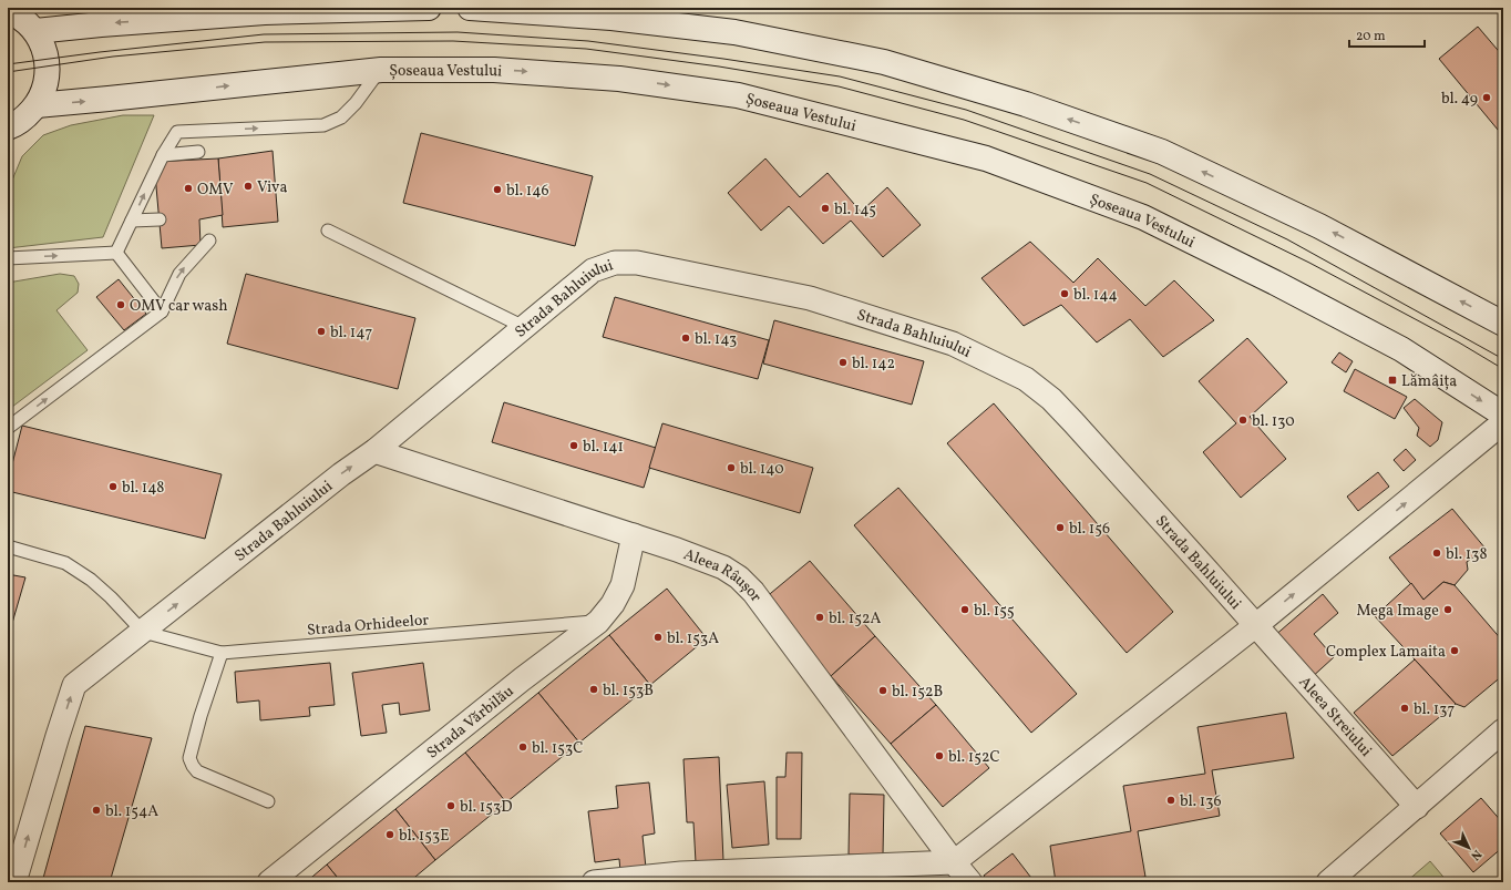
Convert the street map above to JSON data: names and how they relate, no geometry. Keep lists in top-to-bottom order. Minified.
{"streets":{"main road":["Șoseaua Vestului"],"street":["Strada Bahluiului","Aleea Râușor","Aleea Streiului","Strada Vărbilău"],"lane":["Strada Orhideelor"]},"crossings":[["Strada Bahluiului","Aleea Râușor"],["Strada Bahluiului","Strada Orhideelor"],["Strada Bahluiului","Aleea Streiului"],["Aleea Râușor","Strada Vărbilău"],["Strada Orhideelor","Strada Vărbilău"]],"places":{"other":["bl. 49","Viva","OMV","bl. 146","bl. 145","bl. 144","OMV car wash","bl. 147","bl. 143","bl. 142","bl. 130","bl. 141","bl. 140","bl. 148","bl. 156","bl. 138","bl. 155","Mega Image","bl. 152A","bl. 153A","Complex Lamaita","bl. 153B","bl. 152B","bl. 137","bl. 153C","bl. 152C","bl. 136","bl. 153D","bl. 154A","bl. 153E"],"transit":["Lămâița"]},"scale_bar":"20 m","north":"bottom right"}
